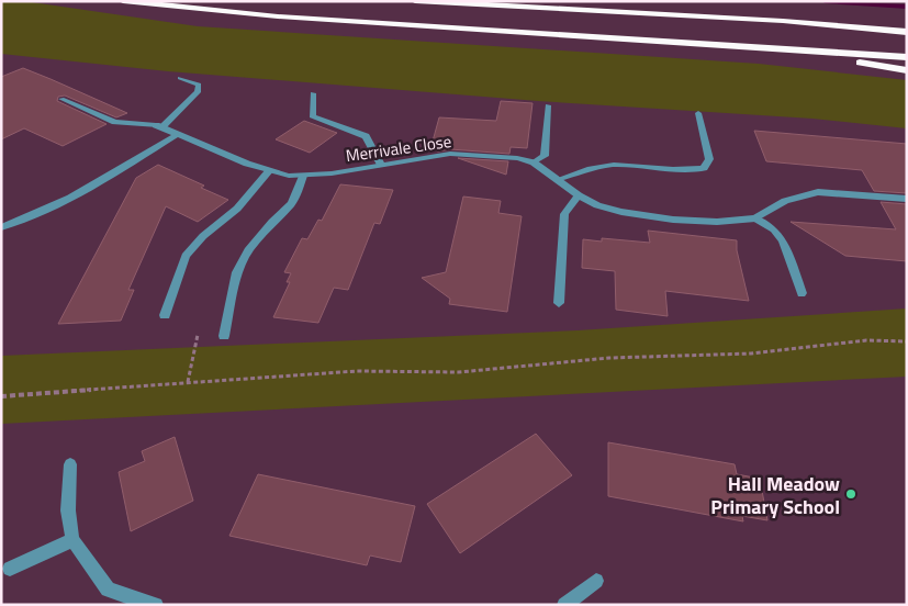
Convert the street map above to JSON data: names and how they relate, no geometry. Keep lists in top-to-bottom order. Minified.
{"streets":{"street":["Merrivale Close"]},"places":["Hall Meadow Primary School"]}
